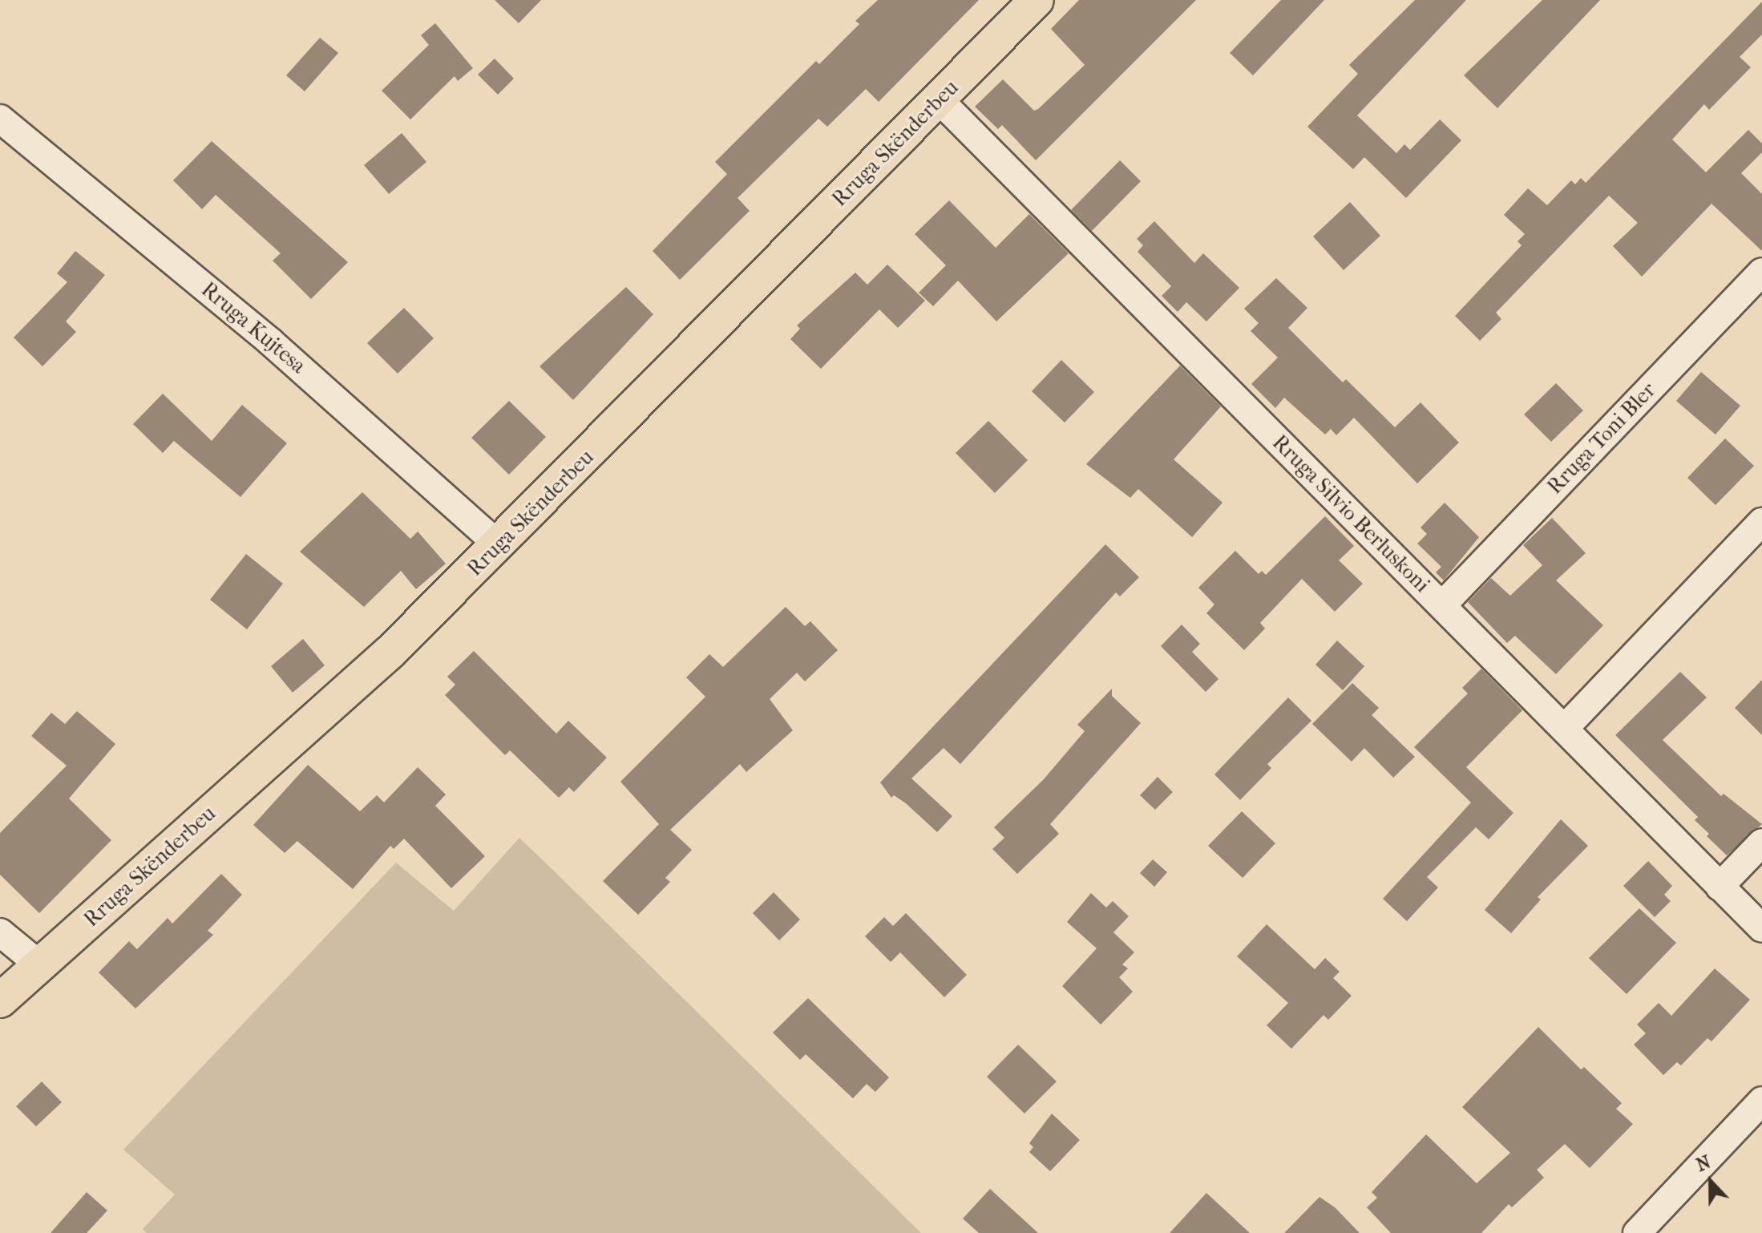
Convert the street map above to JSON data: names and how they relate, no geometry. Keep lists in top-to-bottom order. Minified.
{"streets":{"main road":["Rruga Skënderbeu"],"street":["Rruga Kujtesa","Rruga Toni Bler","Rruga Silvio Berluskoni"]},"crossings":[["Rruga Skënderbeu","Rruga Kujtesa"],["Rruga Skënderbeu","Rruga Silvio Berluskoni"],["Rruga Toni Bler","Rruga Silvio Berluskoni"]],"north":"top"}
